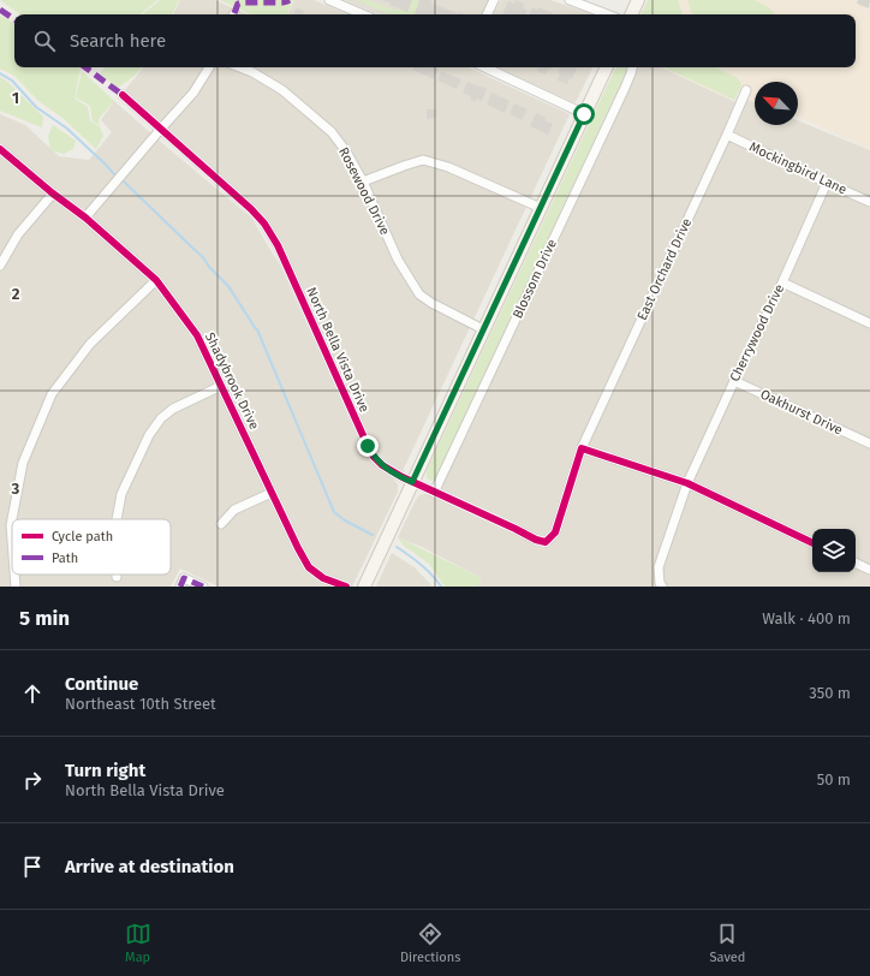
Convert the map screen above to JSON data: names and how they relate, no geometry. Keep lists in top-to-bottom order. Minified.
{"streets":{"street":["Mockingbird Lane","Rosewood Drive","East Orchard Drive","Blossom Drive","Cherrywood Drive","North Bella Vista Drive","Shadybrook Drive","Oakhurst Drive"]},"crossings":[["Mockingbird Lane","East Orchard Drive"],["Mockingbird Lane","Cherrywood Drive"],["East Orchard Drive","North Bella Vista Drive"],["Blossom Drive","North Bella Vista Drive"],["Cherrywood Drive","Oakhurst Drive"]],"legend":["Cycle path","Path"],"north":"top left","page":{"search":"Search here","heading":["5 min","Walk · 400 m"],"list":[["Continue","Northeast 10th Street","350 m"],["Turn right","North Bella Vista Drive","50 m"],"Arrive at destination"],"nav":["Map","Directions","Saved"]},"grid":{"rows":["1","2","3"]}}
